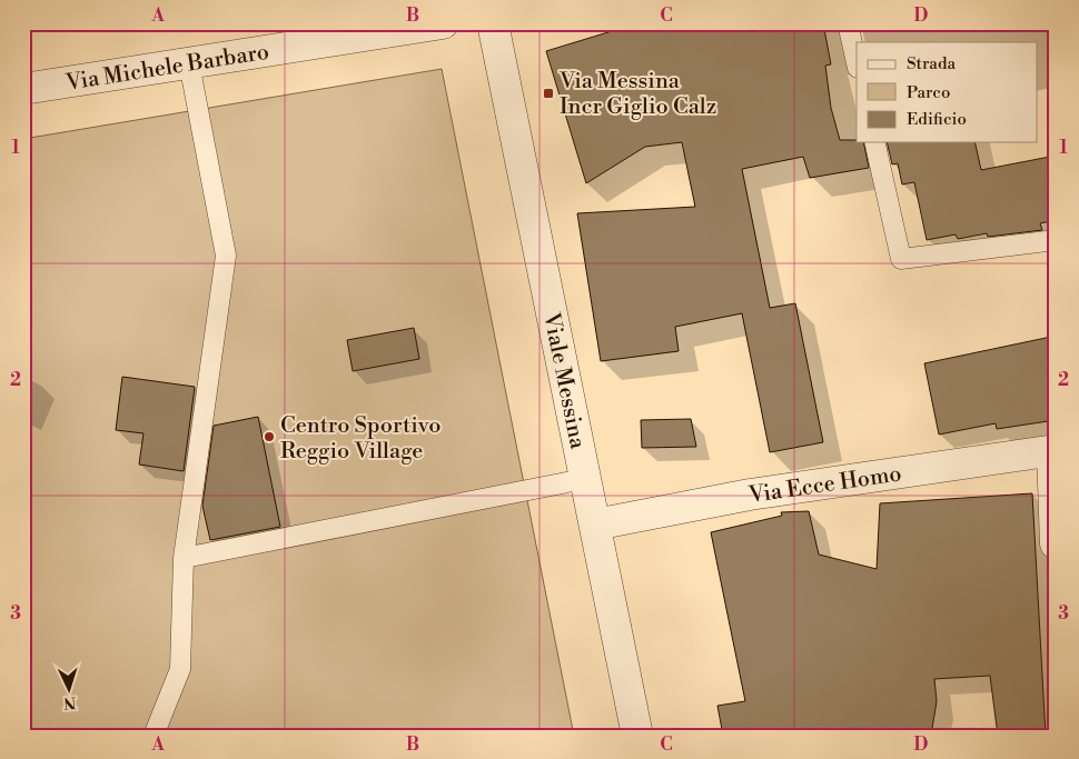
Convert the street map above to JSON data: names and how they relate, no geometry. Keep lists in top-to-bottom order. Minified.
{"streets":{"street":["Via Michele Barbaro","Viale Messina","Via Ecce Homo"]},"crossings":[["Viale Messina","Via Ecce Homo"]],"places":{"transit":["Via Messina Incr Giglio Calz"],"other":["Centro Sportivo Reggio Village"]},"legend":["Strada","Parco","Edificio"],"north":"bottom","grid":{"columns":["A","B","C","D"],"rows":["1","2","3"]}}
